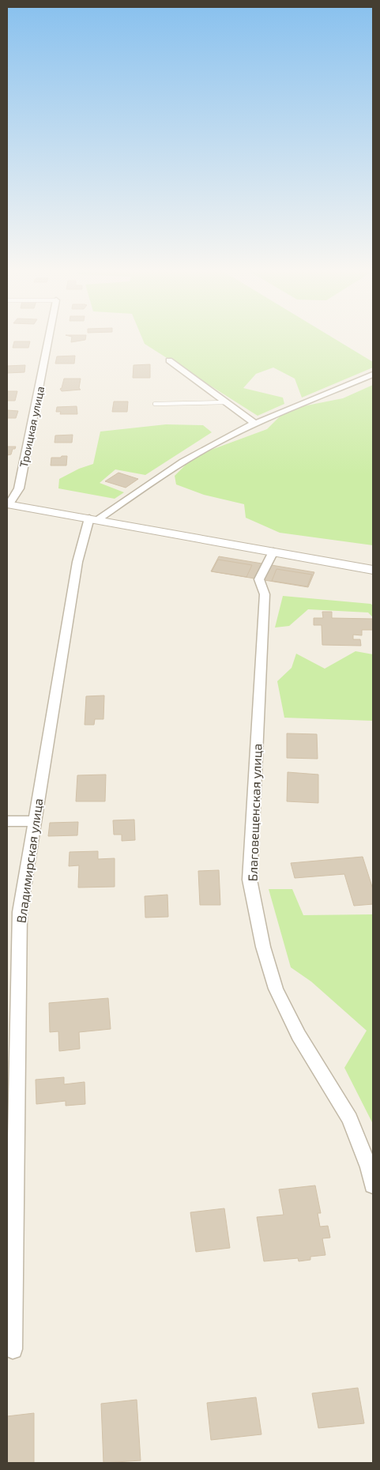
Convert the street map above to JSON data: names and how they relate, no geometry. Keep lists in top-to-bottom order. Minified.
{"streets":{"street":["Троицкая улица","Благовещенская улица","Владимирская улица"]}}
